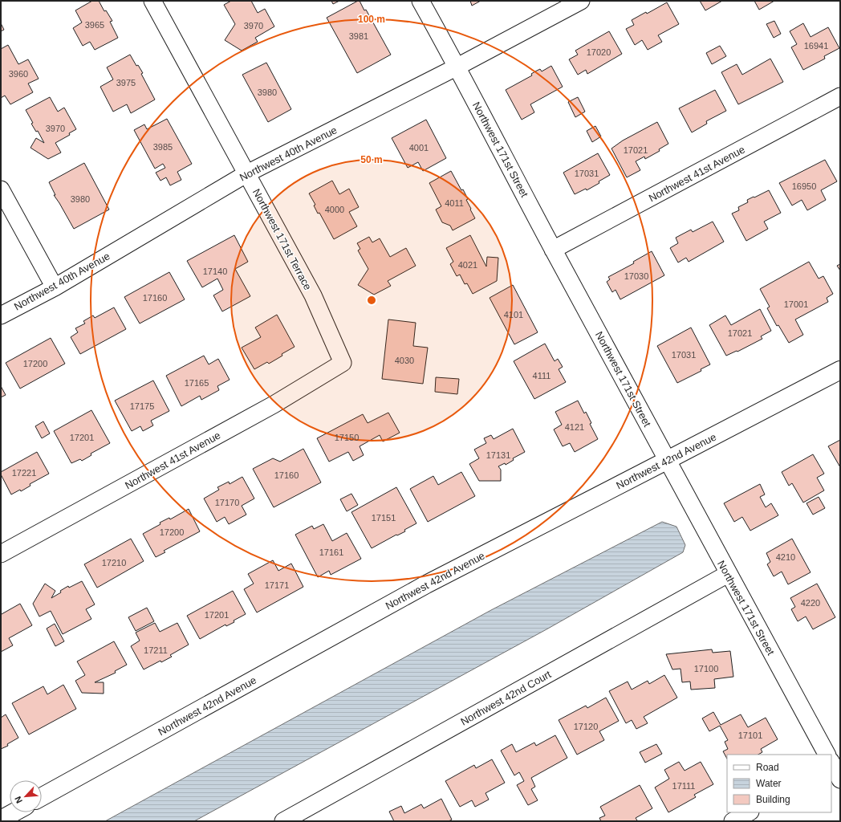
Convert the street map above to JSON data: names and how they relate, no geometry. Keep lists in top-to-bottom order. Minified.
{"streets":{"street":["Northwest 171st Street","Northwest 40th Avenue","Northwest 41st Avenue","Northwest 171st Terrace","Northwest 42nd Avenue","Northwest 42nd Court"]},"crossings":[["Northwest 171st Street","Northwest 40th Avenue"],["Northwest 171st Street","Northwest 41st Avenue"],["Northwest 171st Street","Northwest 42nd Avenue"],["Northwest 171st Street","Northwest 42nd Court"],["Northwest 40th Avenue","Northwest 171st Terrace"],["Northwest 41st Avenue","Northwest 171st Terrace"]],"house_numbers":["3965","3970","3981","16941","17020","3960","3975","3980","3970","3985","4001","17021","17031","16950","3980","4011","4000","4021","17140","17030","17160","17001","4101","17021","17031","4030","17200","4111","17165","17175","4121","17201","17150","17131","17221","17160","17170","17151","17200","17161","4210","17210","17171","4220","17201","17211","17100","17120","17101","17111"],"legend":["Road","Water","Building"],"north":"bottom left","rings":["100 m","50 m"]}
